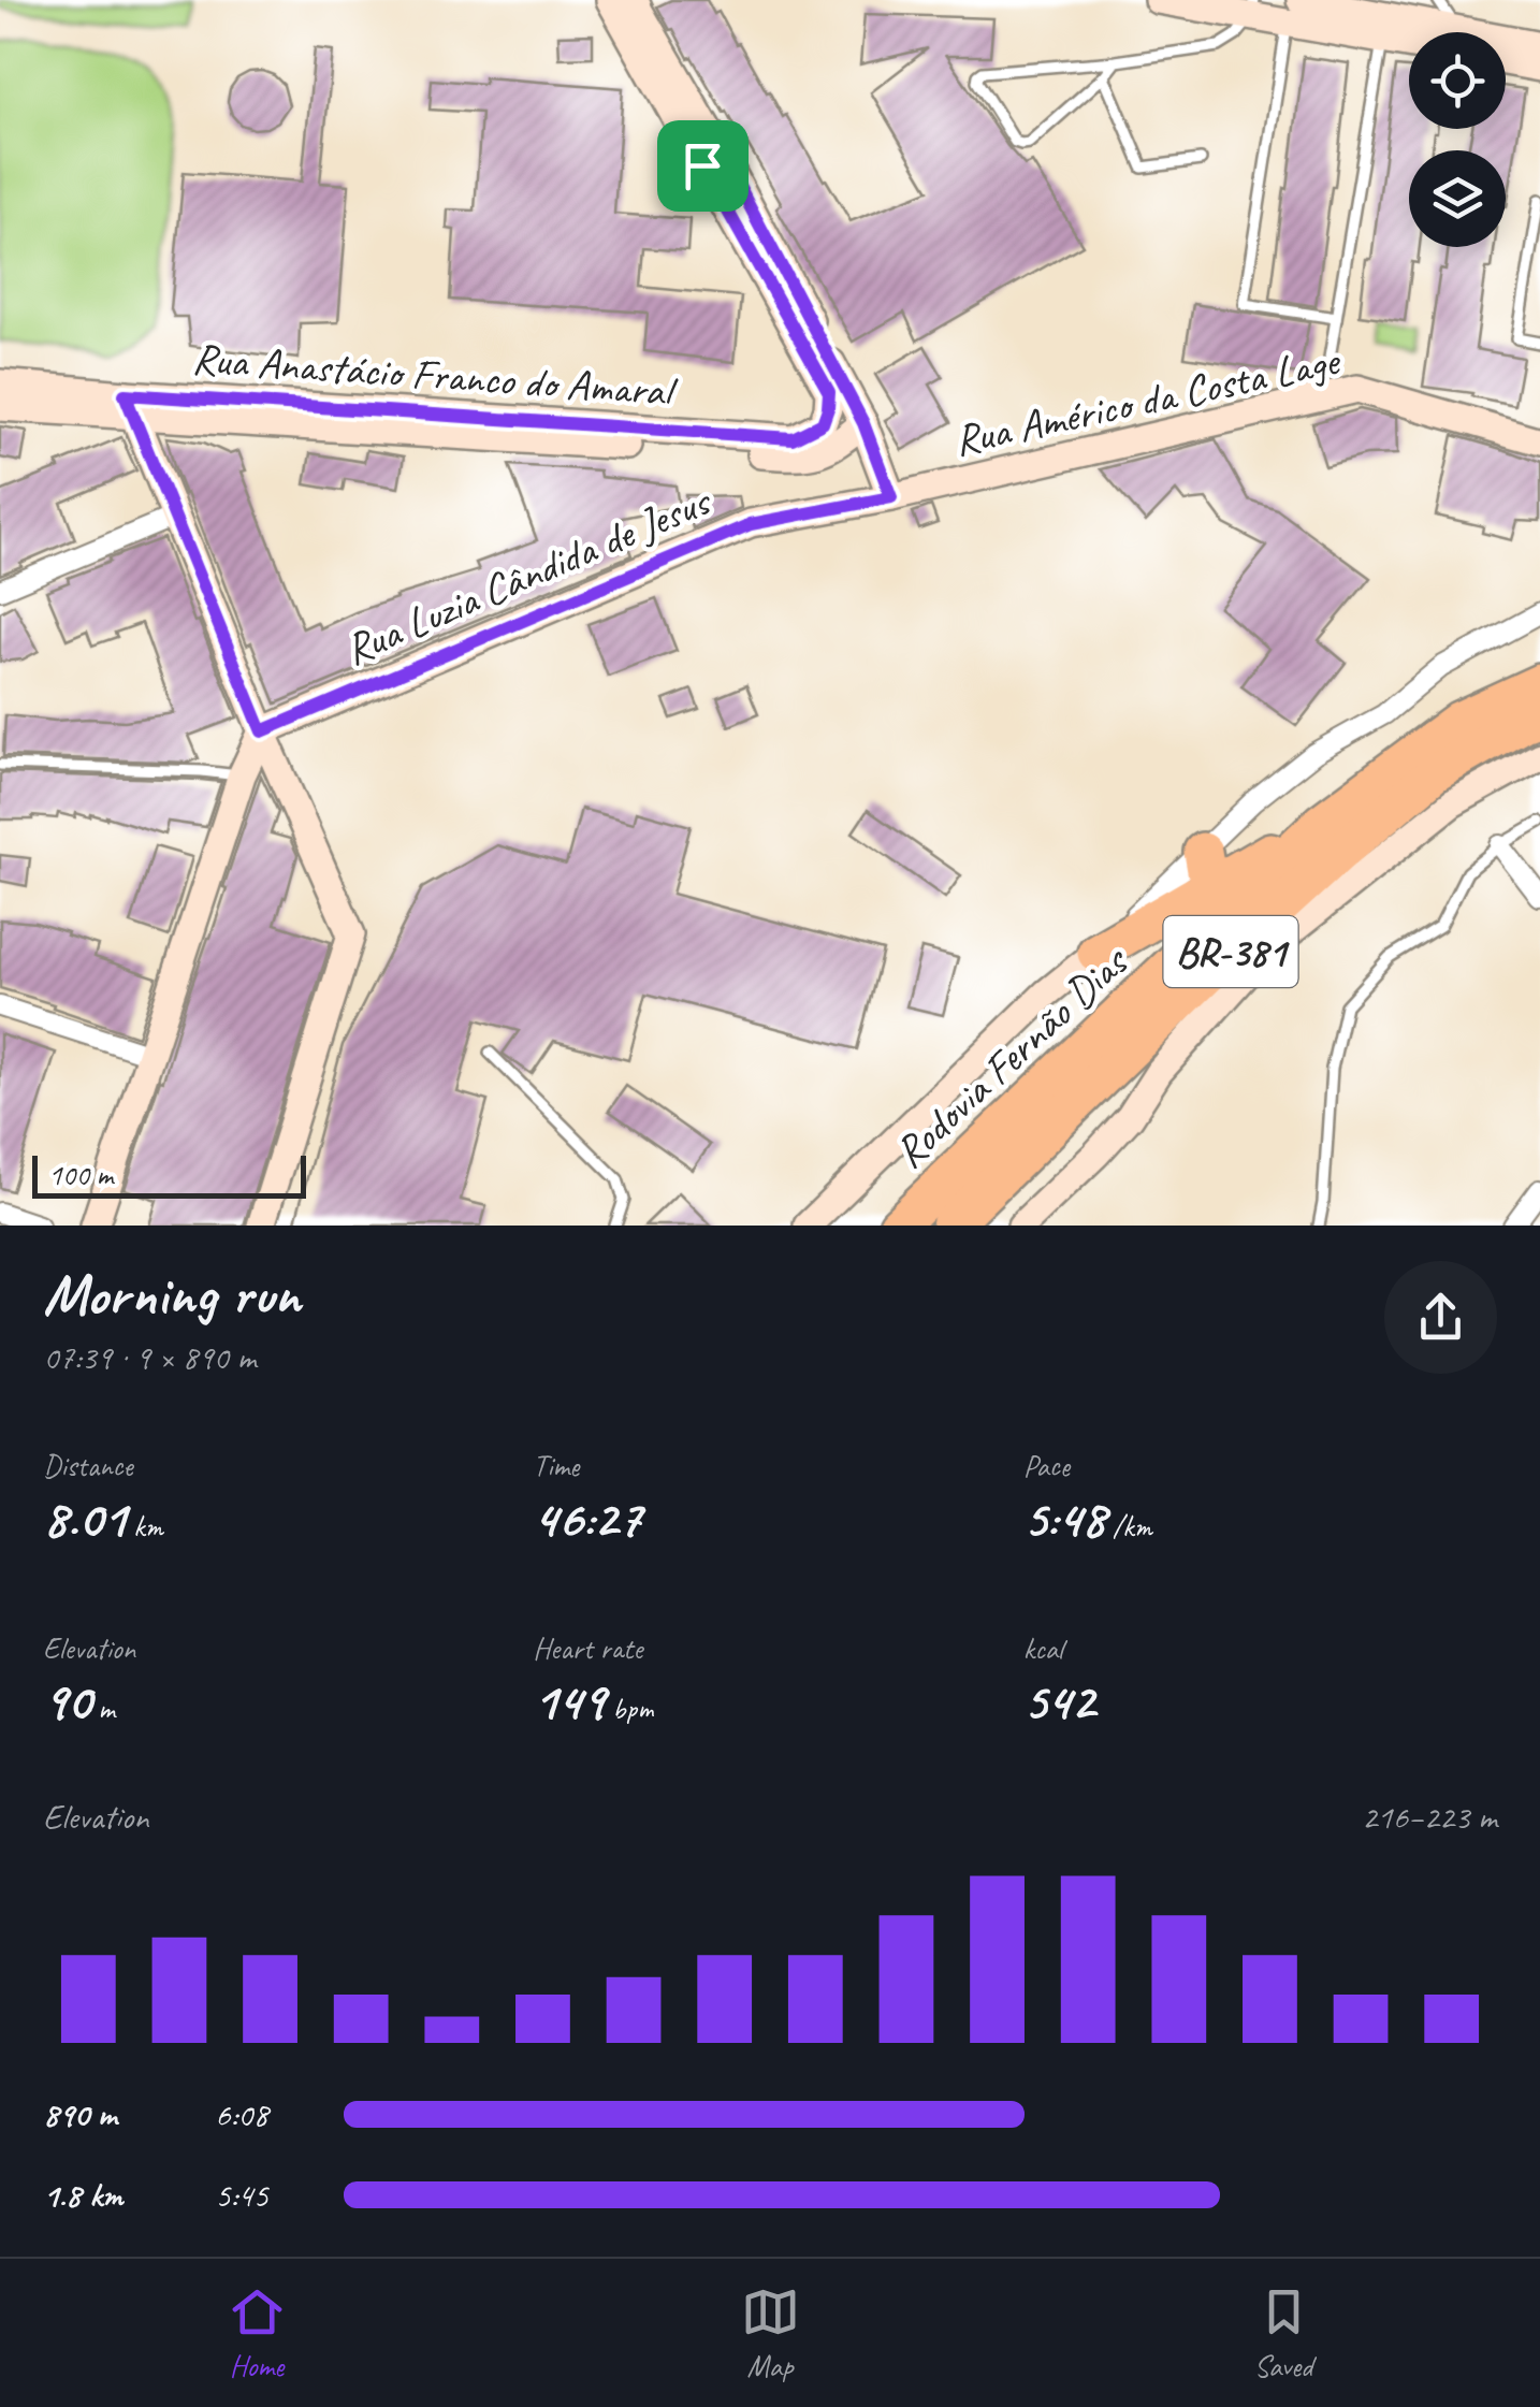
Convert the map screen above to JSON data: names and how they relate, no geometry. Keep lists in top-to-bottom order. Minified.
{"streets":{"highway":["BR-381","Rodovia Fernão Dias"],"street":["Rua Anastácio Franco do Amaral","Rua Américo da Costa Lage","Rua Luzia Cândida de Jesus"]},"crossings":[["Rua Américo da Costa Lage","Rua Luzia Cândida de Jesus"],["BR-381","Rodovia Fernão Dias"]],"scale_bar":"100 m","page":{"scale":"100 m","heading":["Morning run","07:39 · 9 × 890 m"],"stats":[["Distance","8.01 km"],["Time","46:27"],["Pace","5:48 /km"],["Elevation","90 m"],["Heart rate","149 bpm"],["kcal","542"]],"chart":["Elevation","216–223 m"],"list":[{"name":"890 m","note":"6:08"},{"name":"1.8 km","note":"5:45"}],"tabs":["Home","Map","Saved"]}}
